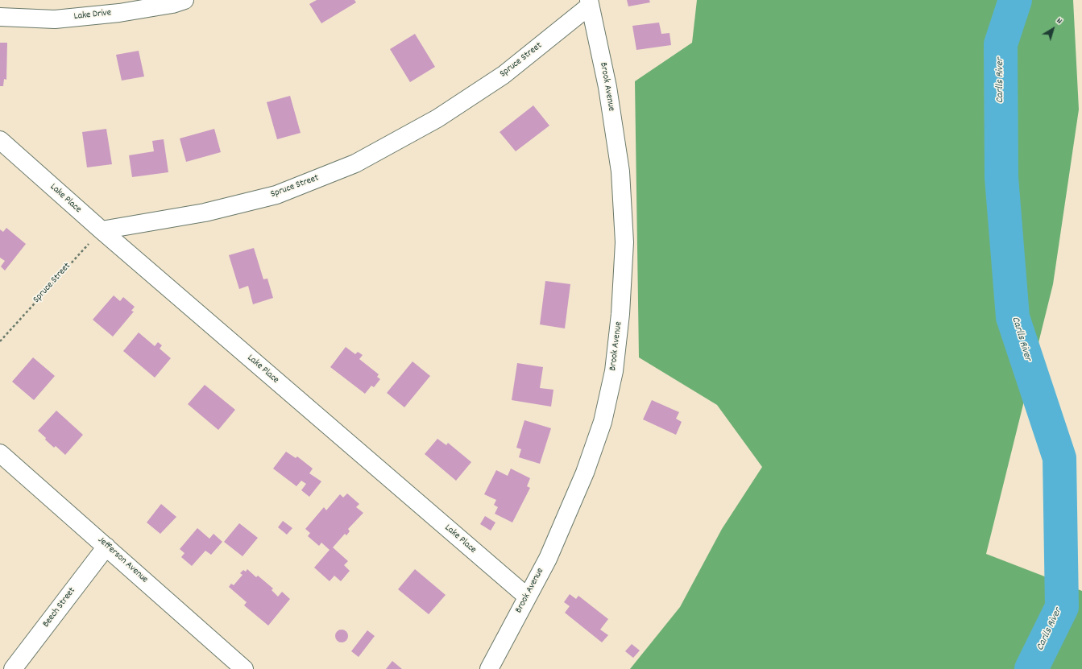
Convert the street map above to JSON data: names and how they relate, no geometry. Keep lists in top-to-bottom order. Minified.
{"streets":{"street":["Lake Drive","Spruce Street","Brook Avenue","Lake Place","Jefferson Avenue","Beech Street"]},"crossings":[["Spruce Street","Brook Avenue"],["Spruce Street","Lake Place"],["Brook Avenue","Lake Place"],["Jefferson Avenue","Beech Street"]],"water":["Carlls River"],"north":"top right"}
